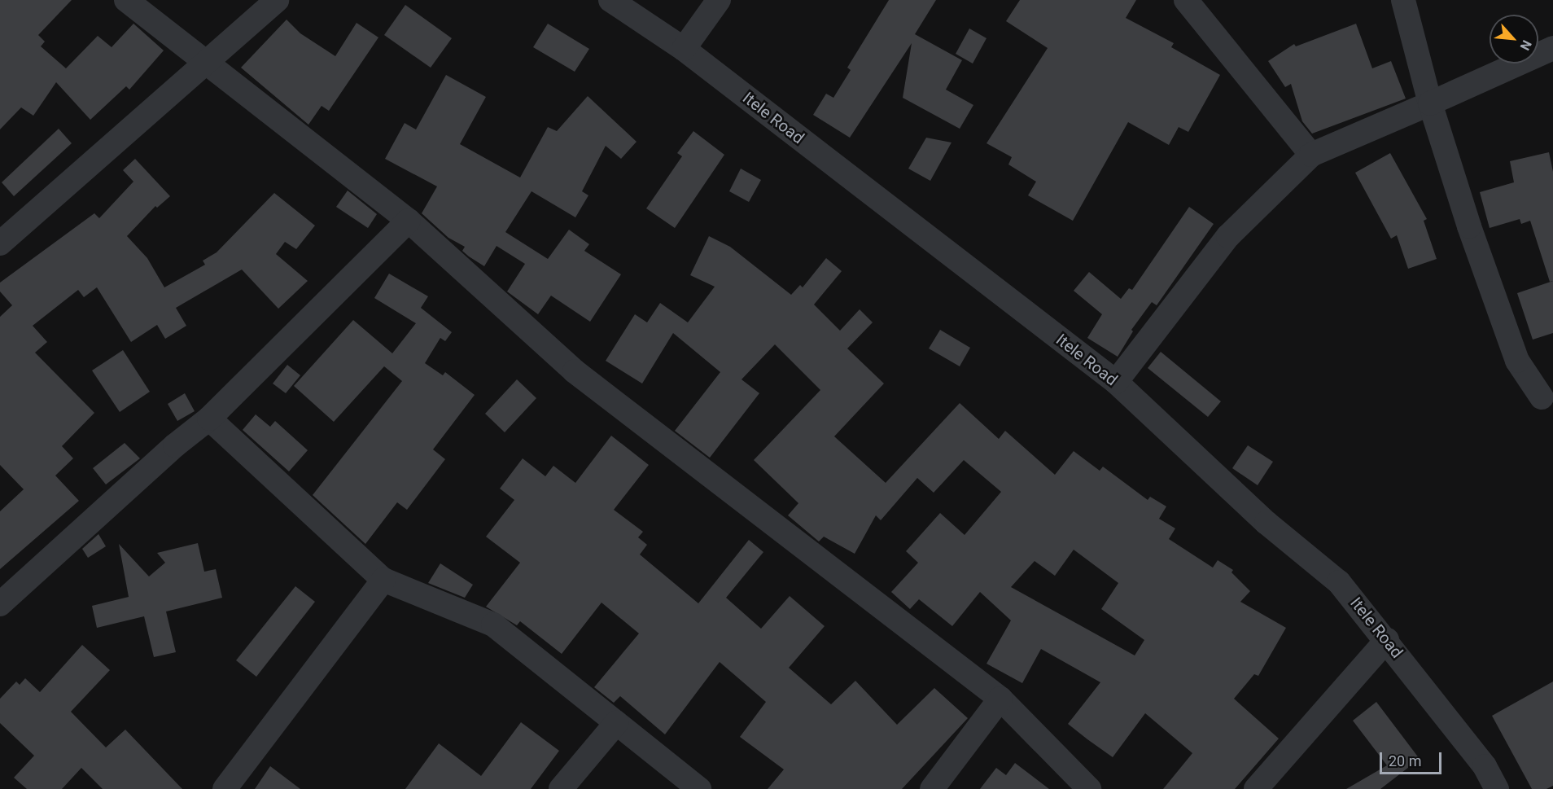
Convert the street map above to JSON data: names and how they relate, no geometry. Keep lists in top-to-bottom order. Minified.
{"streets":{"street":["Itele Road"]},"scale_bar":"20 m","north":"bottom right"}
